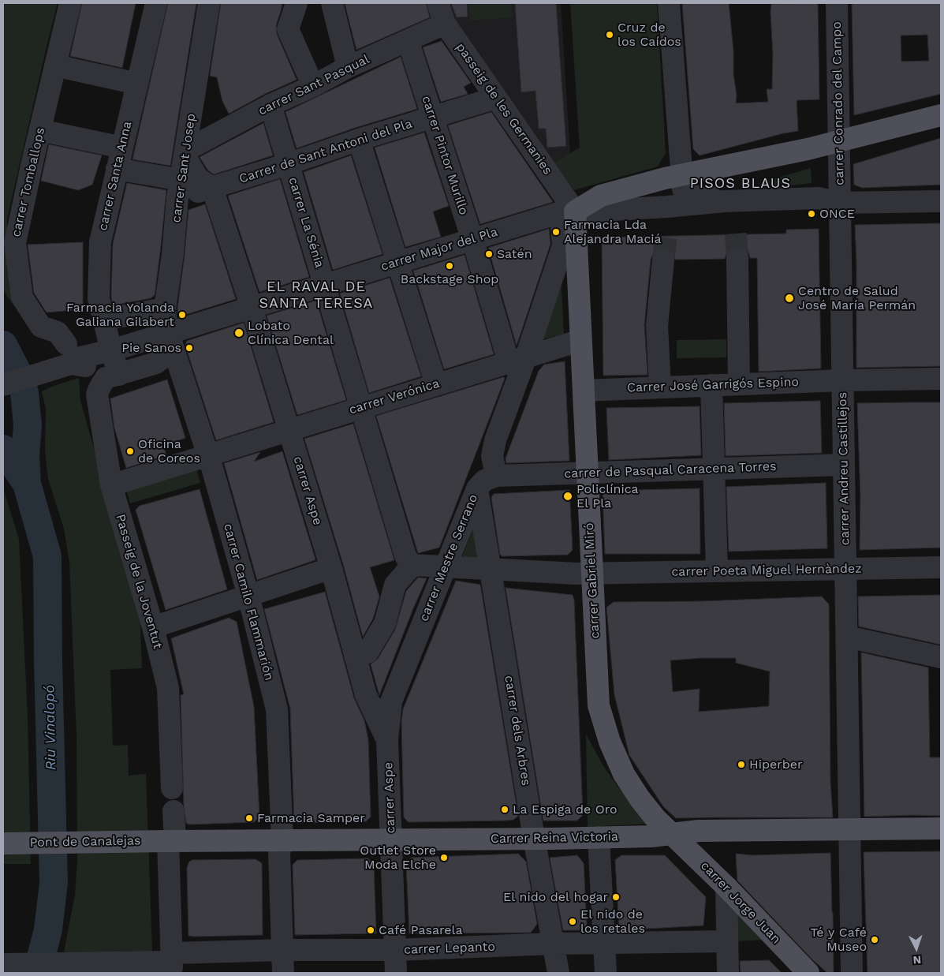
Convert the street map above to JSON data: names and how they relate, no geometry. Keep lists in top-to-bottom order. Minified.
{"streets":{"main road":["carrer Gabriel Miró","Carrer Reina Victoria","Pont de Canalejas","carrer Jorge Juan"],"street":["carrer Sant Pasqual","carrer Conrado del Campo","passeig de les Germanies","Carrer de Sant Antoni del Pla","carrer Pintor Murillo","carrer Sant Josep","carrer Santa Anna","carrer Tomballops","carrer La Sénia","carrer Major del Pla","Carrer José Garrigós Espino","carrer Verónica","carrer Andreu Castillejos","carrer de Pasqual Caracena Torres","carrer Aspe","carrer Mestre Serrano","carrer Poeta Miguel Hernàndez","Passeig de la Joventut","carrer Camilo Flammarión","carrer dels Arbres","carrer Lepanto"]},"crossings":[["carrer Sant Pasqual","passeig de les Germanies"],["carrer Sant Pasqual","carrer Pintor Murillo"],["carrer Sant Pasqual","carrer Sant Josep"],["carrer Sant Pasqual","carrer La Sénia"],["carrer Conrado del Campo","carrer Andreu Castillejos"],["passeig de les Germanies","Carrer de Sant Antoni del Pla"],["passeig de les Germanies","carrer Major del Pla"],["passeig de les Germanies","carrer Gabriel Miró"],["Carrer de Sant Antoni del Pla","carrer Pintor Murillo"],["Carrer de Sant Antoni del Pla","carrer Sant Josep"],["Carrer de Sant Antoni del Pla","carrer La Sénia"],["Carrer de Sant Antoni del Pla","carrer Aspe"],["carrer Pintor Murillo","carrer Major del Pla"],["carrer Pintor Murillo","carrer Verónica"],["carrer Sant Josep","carrer Major del Pla"],["carrer Sant Josep","carrer Camilo Flammarión"],["carrer Santa Anna","carrer Major del Pla"],["carrer Santa Anna","Passeig de la Joventut"],["carrer Tomballops","carrer Major del Pla"],["carrer La Sénia","carrer Major del Pla"],["carrer La Sénia","carrer Verónica"],["carrer La Sénia","carrer Poeta Miguel Hernàndez"],["carrer Major del Pla","carrer Aspe"],["carrer Major del Pla","carrer Gabriel Miró"],["Carrer José Garrigós Espino","carrer Andreu Castillejos"],["Carrer José Garrigós Espino","carrer Gabriel Miró"],["carrer Verónica","carrer Aspe"],["carrer Verónica","carrer Gabriel Miró"],["carrer Verónica","Passeig de la Joventut"],["carrer Verónica","carrer Camilo Flammarión"],["carrer Andreu Castillejos","carrer de Pasqual Caracena Torres"],["carrer Andreu Castillejos","carrer Poeta Miguel Hernàndez"],["carrer Andreu Castillejos","Carrer Reina Victoria"],["carrer de Pasqual Caracena Torres","carrer Mestre Serrano"],["carrer de Pasqual Caracena Torres","carrer Gabriel Miró"],["carrer Aspe","carrer Mestre Serrano"],["carrer Aspe","Carrer Reina Victoria"],["carrer Aspe","carrer Lepanto"],["carrer Mestre Serrano","carrer Poeta Miguel Hernàndez"],["carrer Mestre Serrano","carrer dels Arbres"],["carrer Poeta Miguel Hernàndez","carrer Gabriel Miró"],["carrer Poeta Miguel Hernàndez","carrer dels Arbres"],["carrer Gabriel Miró","Carrer Reina Victoria"],["carrer Gabriel Miró","carrer Jorge Juan"],["carrer Camilo Flammarión","Carrer Reina Victoria"],["carrer Camilo Flammarión","carrer Lepanto"],["carrer dels Arbres","Carrer Reina Victoria"],["carrer dels Arbres","carrer Lepanto"],["Carrer Reina Victoria","Pont de Canalejas"],["Carrer Reina Victoria","carrer Jorge Juan"]],"districts":["PISOS BLAUS","EL RAVAL DE SANTA TERESA"],"water":["Riu Vinalopó"],"places":["Cruz de los Caídos","ONCE","Farmacia Lda Alejandra Maciá","Satén","Backstage Shop","Centro de Salud José María Permán","Farmacia Yolanda Galiana Gilabert","Lobato Clínica Dental","Pie Sanos","Oficina de Coreos","Policlínica El Pla","Hiperber","La Espiga de Oro","Farmacia Samper","Outlet Store Moda Elche","El nido del hogar","El nido de los retales","Café Pasarela","Té y Café Museo"],"north":"bottom"}
